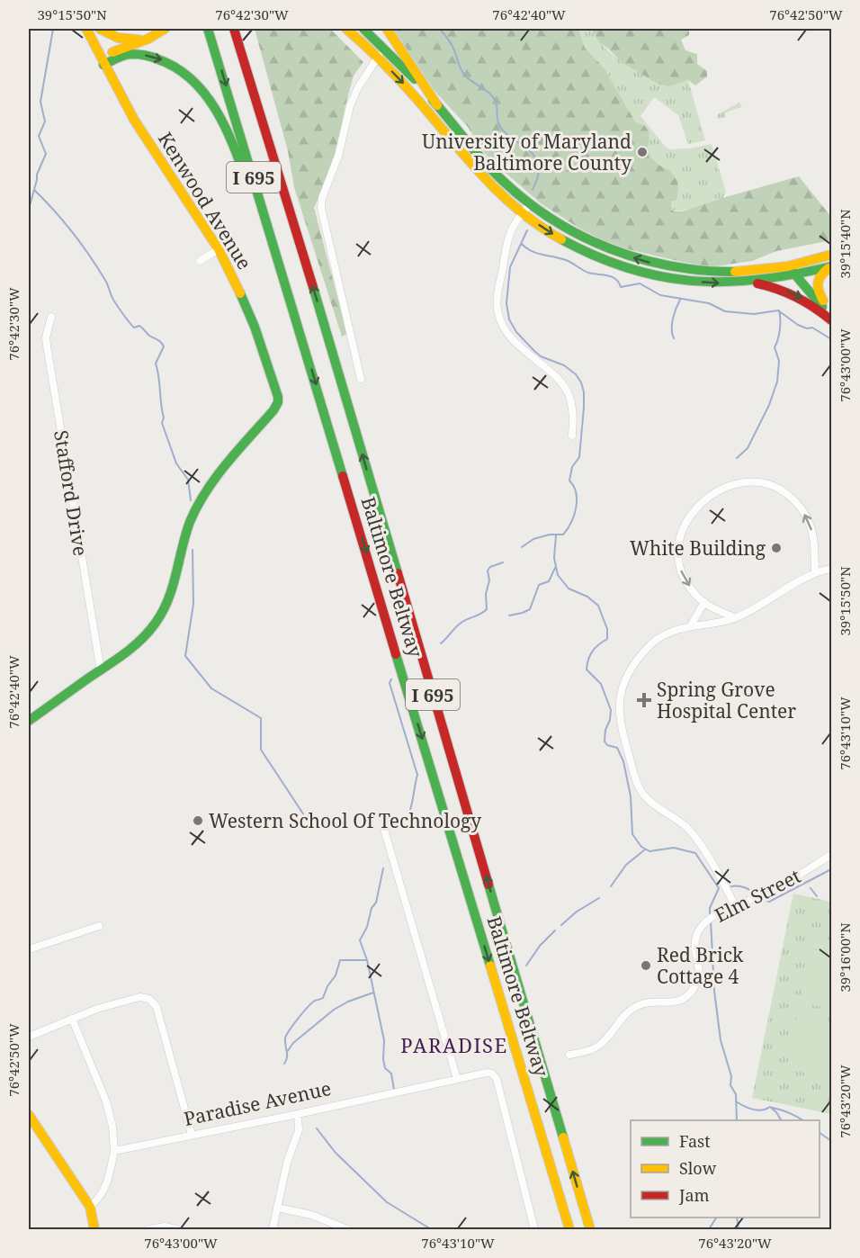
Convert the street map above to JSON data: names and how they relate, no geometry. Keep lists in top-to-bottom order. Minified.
{"streets":{"main road":["I 695","Kenwood Avenue","Baltimore Beltway"],"street":["Stafford Drive","Elm Street","Paradise Avenue"]},"crossings":[["Kenwood Avenue","Stafford Drive"]],"districts":["PARADISE"],"places":{"other":["University of Maryland Baltimore County","White Building","Western School Of Technology","Red Brick Cottage 4"],"health":["Spring Grove Hospital Center"]},"legend":["Fast","Slow","Jam"],"coordinates":["39°15'50\"N","76°42'30\"W","76°42'40\"W","76°42'50\"W","39°15'40\"N","76°43'00\"W","76°43'10\"W","39°16'00\"N","76°43'20\"W"]}
